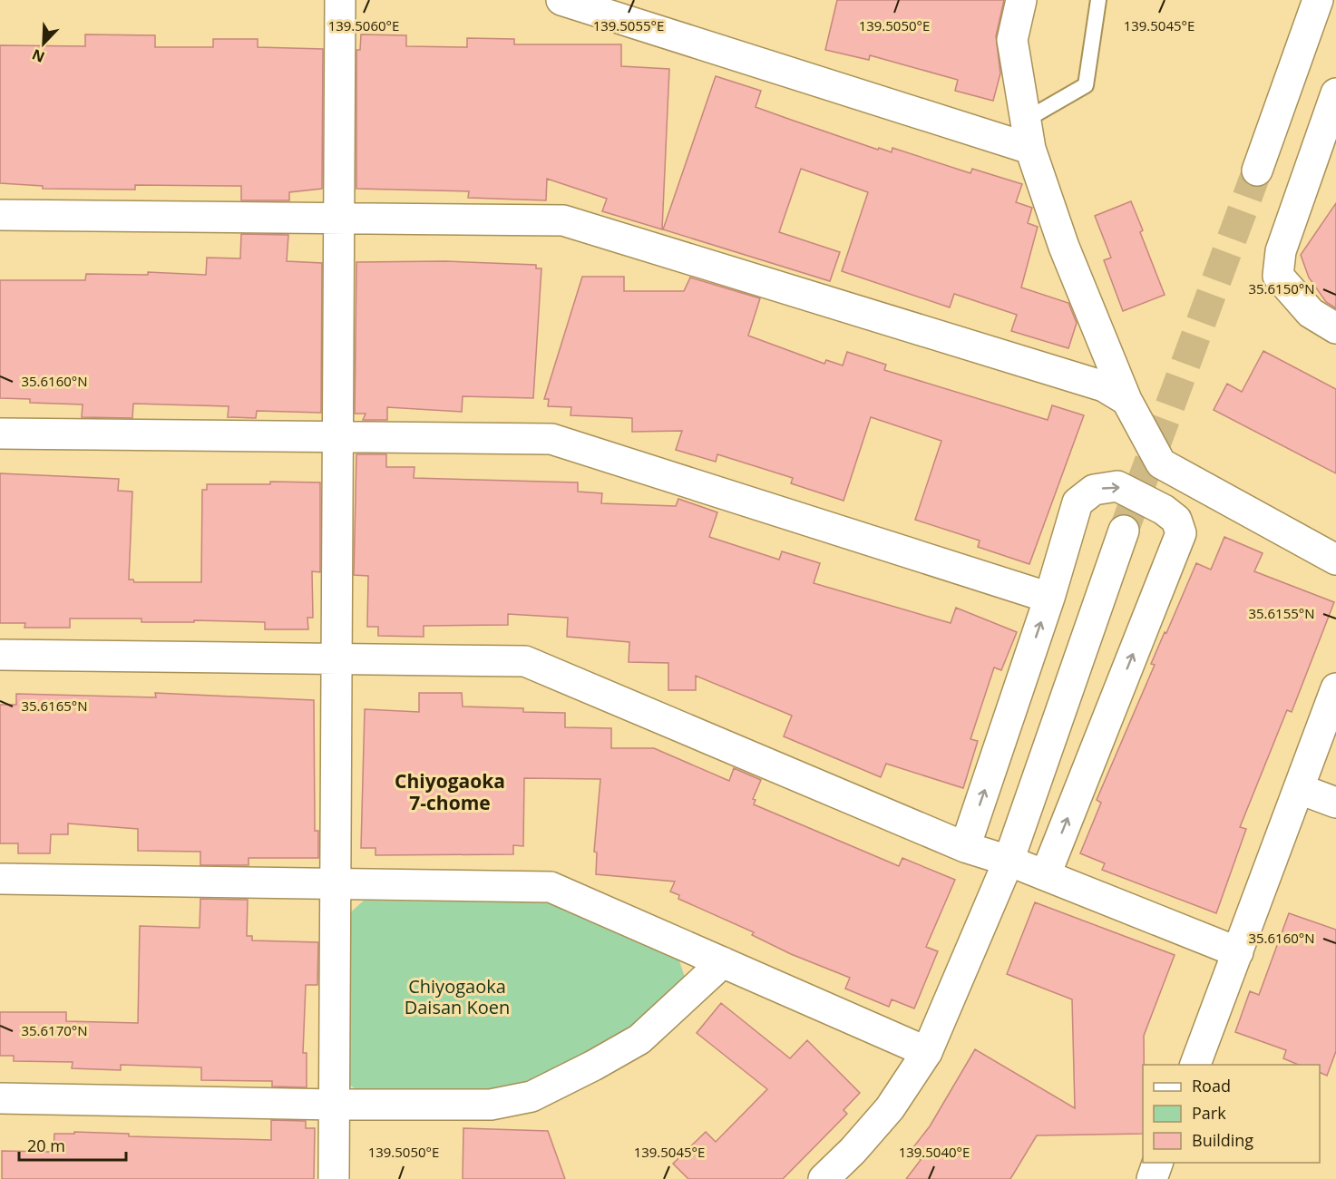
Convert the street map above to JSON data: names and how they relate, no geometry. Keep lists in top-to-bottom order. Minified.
{"districts":["Chiyogaoka 7-chome"],"parks":["Chiyogaoka Daisan Koen"],"legend":["Road","Park","Building"],"scale_bar":"20 m","north":"bottom left","coordinates":["139.5055°E","139.5060°E","139.5050°E","139.5045°E","35.6150°N","35.6160°N","35.6155°N","35.6165°N","35.6170°N","139.5040°E"]}
